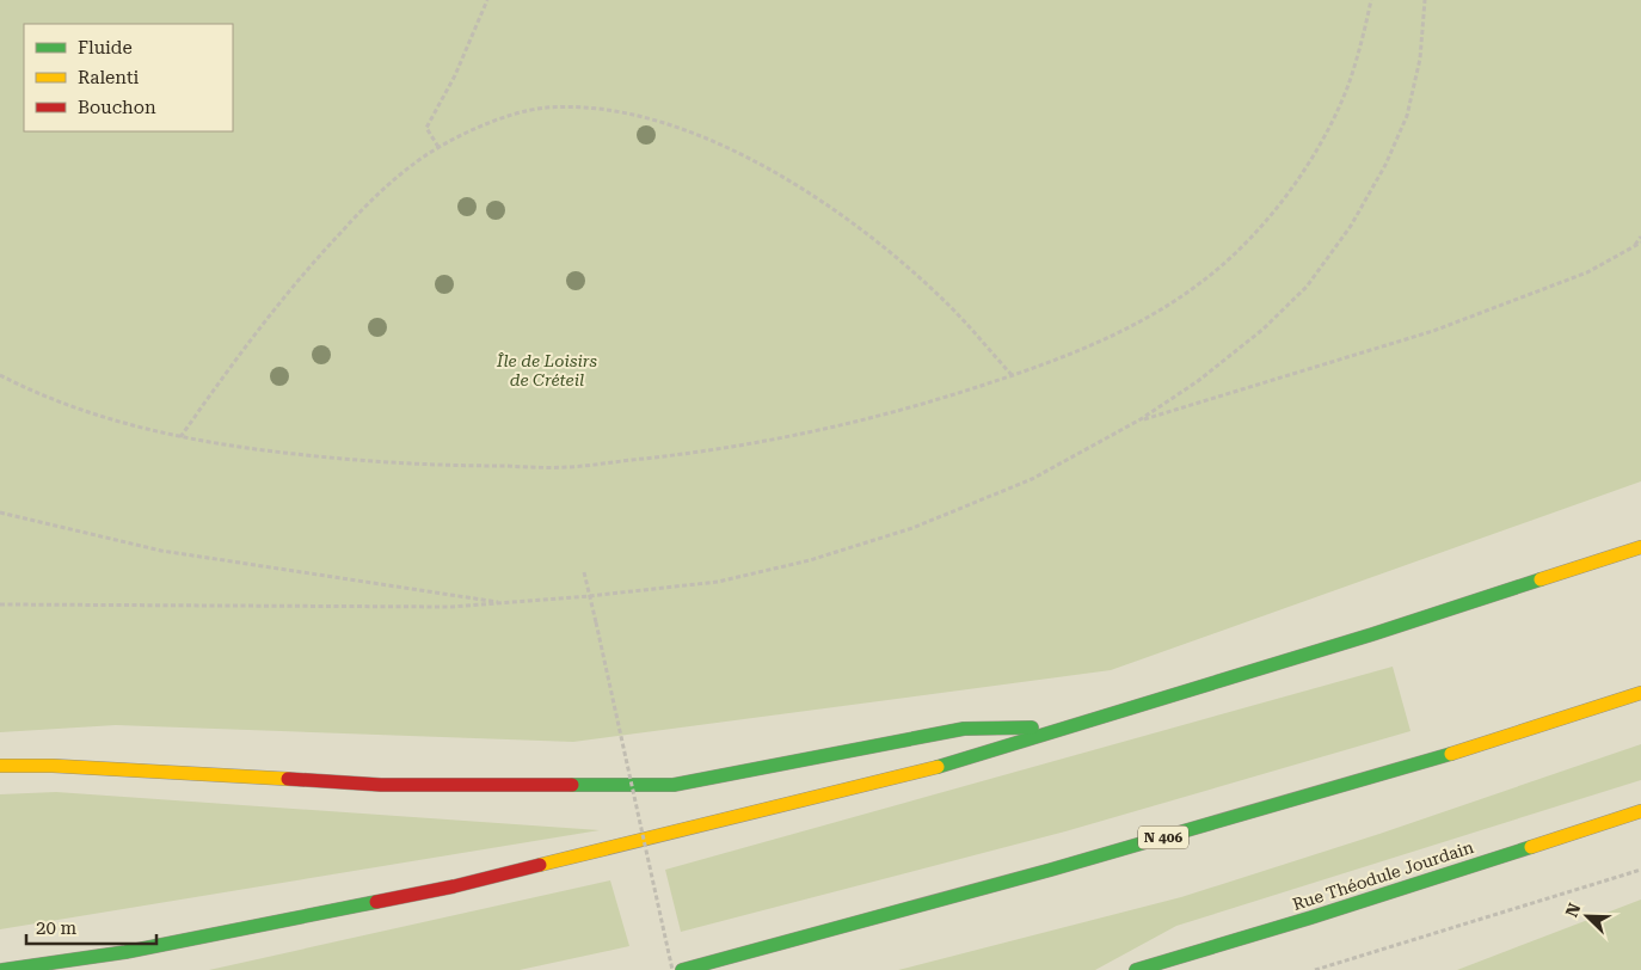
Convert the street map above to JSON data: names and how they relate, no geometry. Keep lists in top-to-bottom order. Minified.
{"streets":{"main road":["N 406","Rue Théodule Jourdain"]},"parks":["Île de Loisirs de Créteil"],"legend":["Fluide","Ralenti","Bouchon"],"scale_bar":"20 m","north":"top left"}
